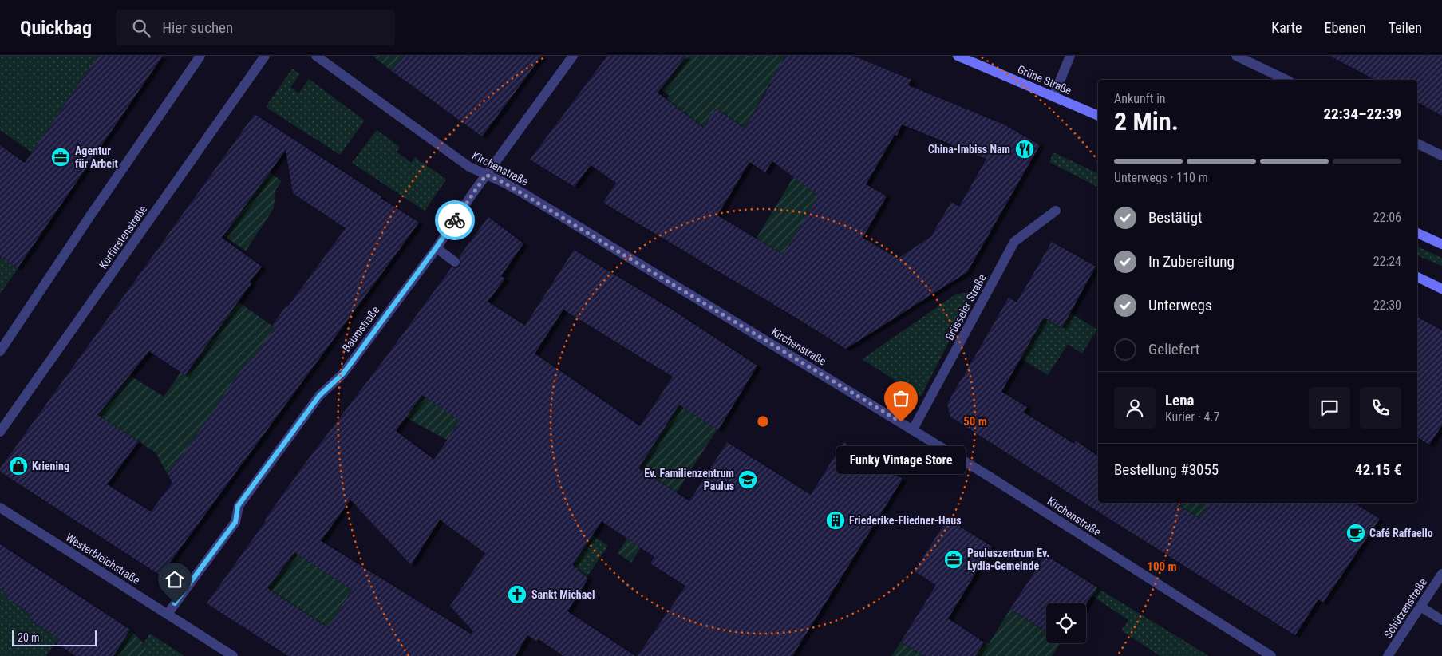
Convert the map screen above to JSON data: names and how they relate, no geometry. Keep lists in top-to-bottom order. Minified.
{"streets":{"main road":["Grüne Straße"],"street":["Kirchenstraße","Kurfürstenstraße","Brüsseler Straße","Baumstraße","Westerbleichstraße","Schützenstraße"]},"crossings":[["Kirchenstraße","Brüsseler Straße"],["Kirchenstraße","Baumstraße"],["Baumstraße","Westerbleichstraße"]],"places":{"restaurant":["China-Imbiss Nam"],"office":["Agentur für Arbeit","Pauluszentrum Ev. Lydia-Gemeinde"],"other":["Funky Vintage Store"],"shop":["Kriening"],"school or university":["Ev. Familienzentrum Paulus"],"building":["Friederike-Fliedner-Haus"],"cafe":["Café Raffaello"],"church":["Sankt Michael"]},"scale_bar":"20 m","page":{"header":"Quickbag","search":"Hier suchen","nav":["Karte","Ebenen","Teilen"],"heading":["2 Min.","Ankunft in","22:34–22:39"],"panel":["Lena","Kurier · 4.7","Bestellung #3055","42.15 €"],"bar":"Unterwegs · 110 m","list":[["Bestätigt","22:06"],["In Zubereitung","22:24"],["Unterwegs","22:30"],"Geliefert"],"bubble":"Funky Vintage Store","scale":"20 m"},"rings":["50 m","100 m"]}
